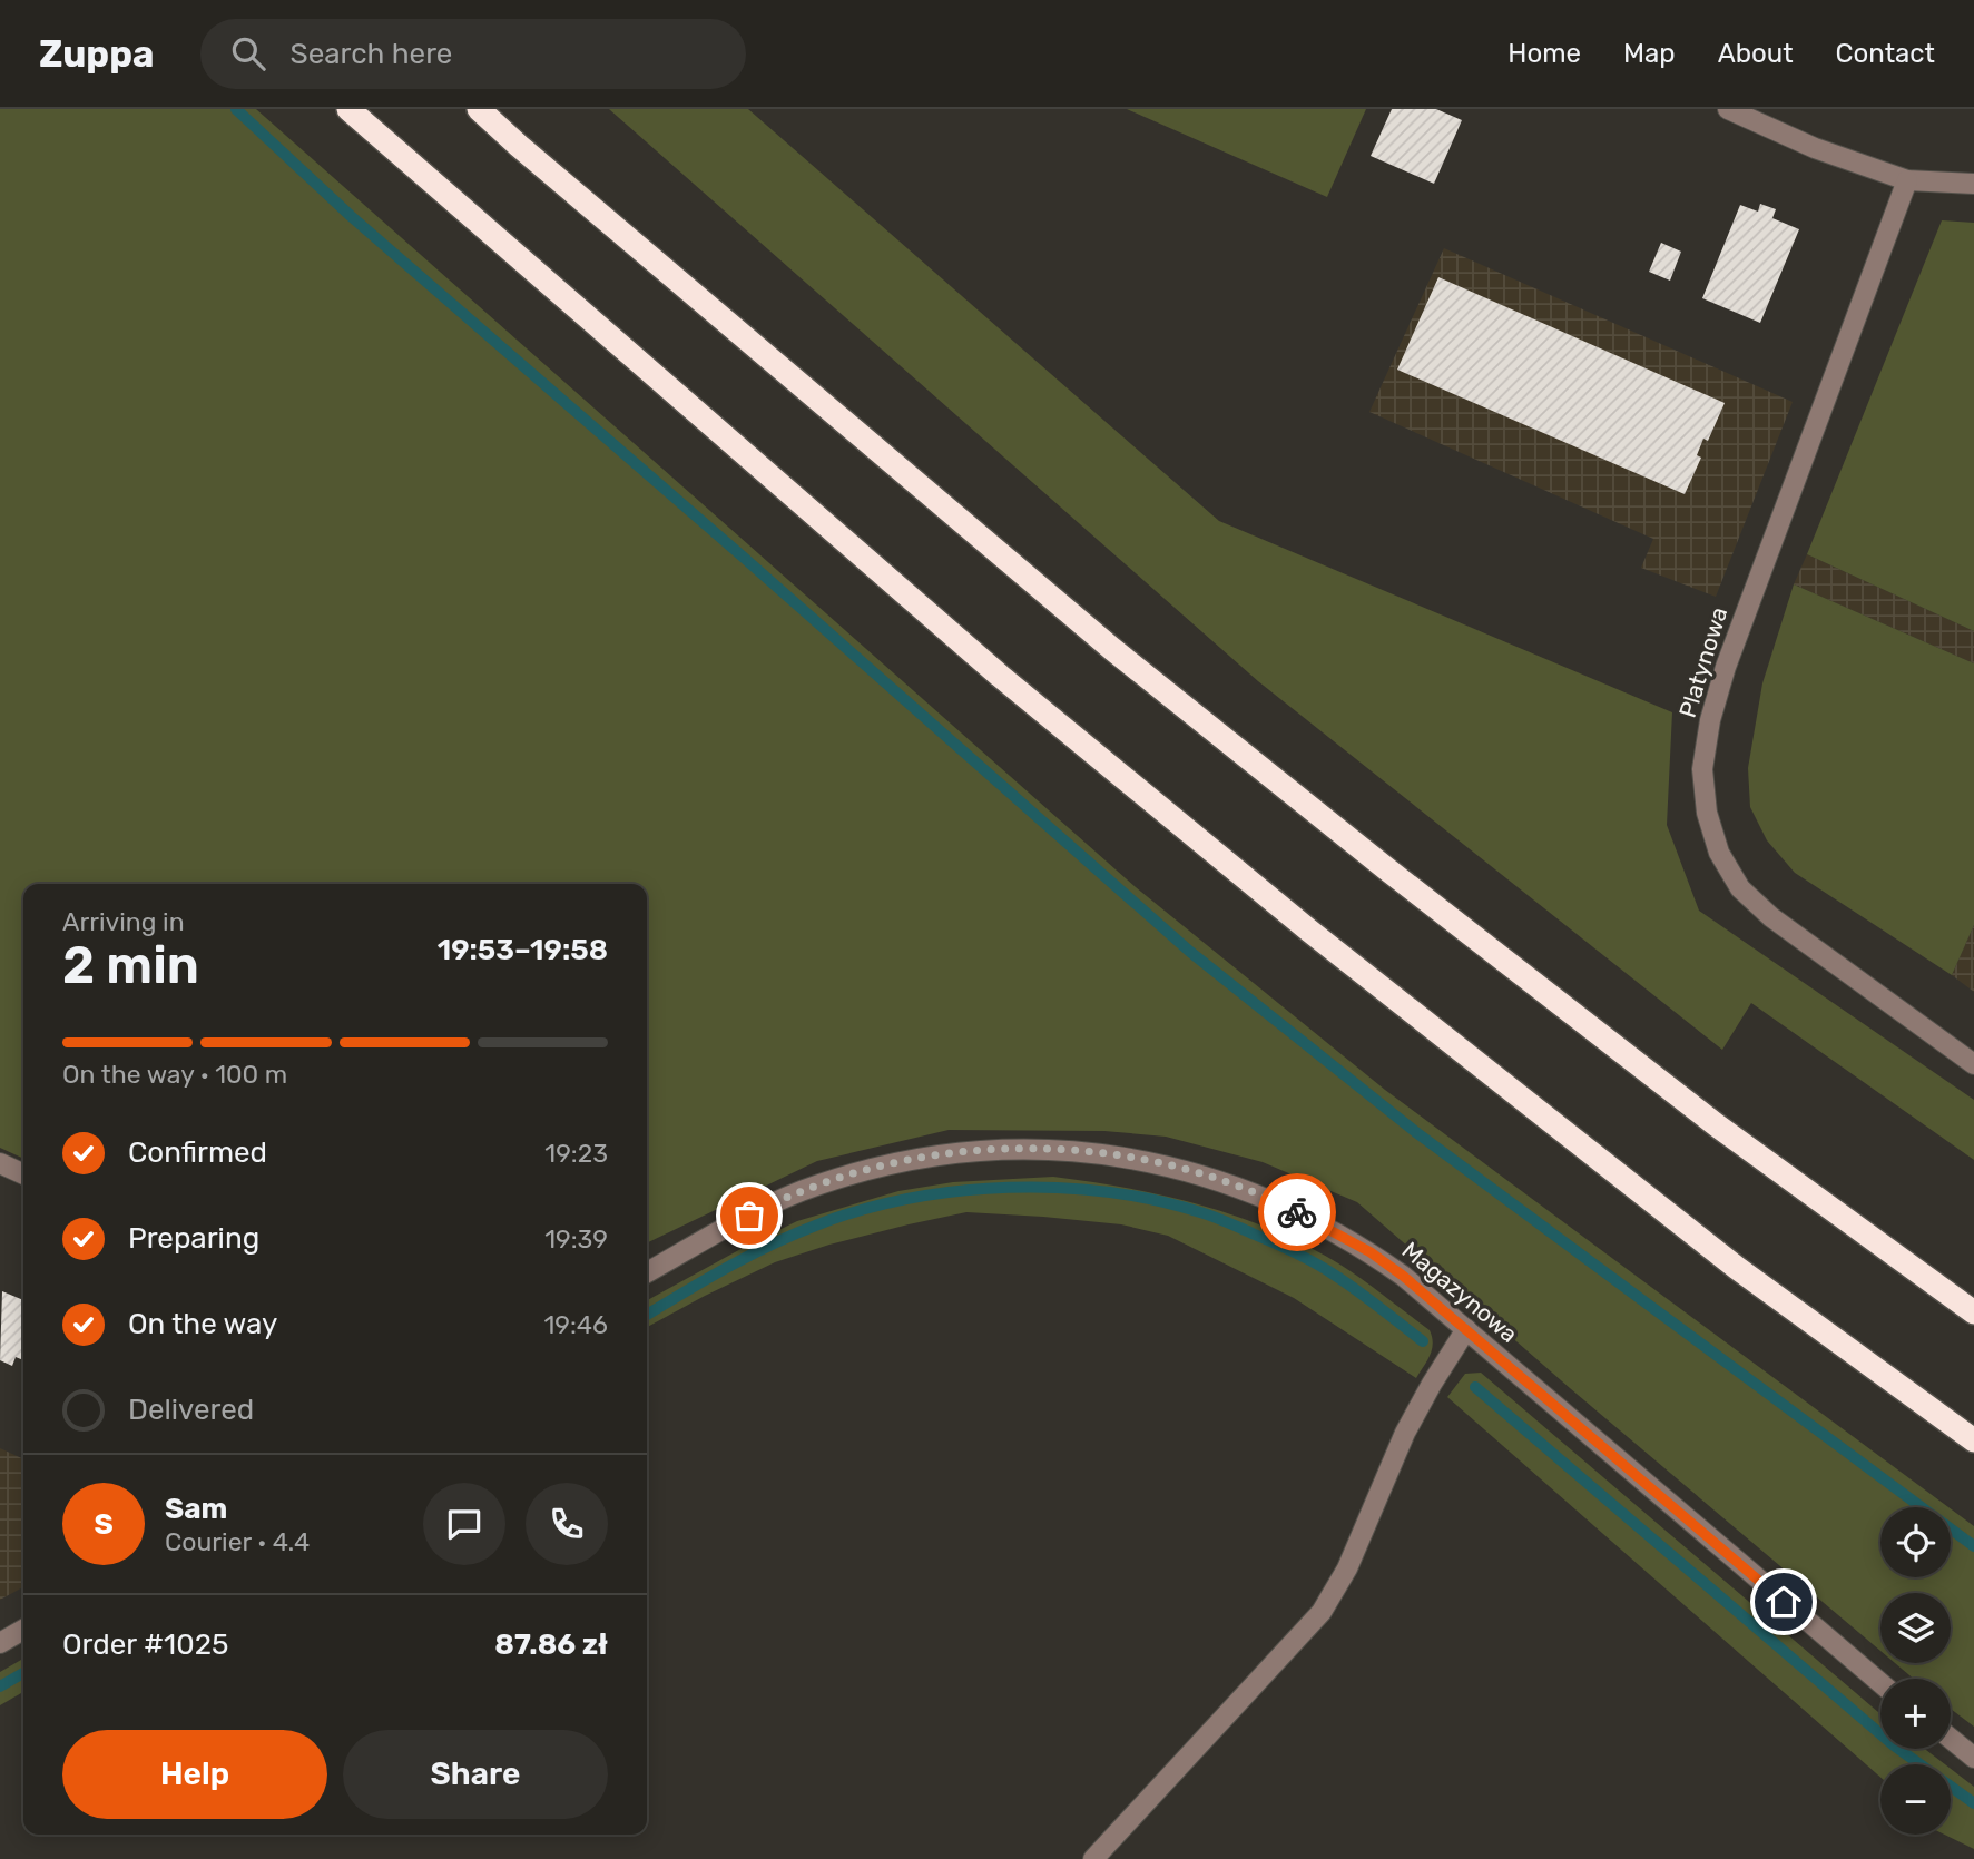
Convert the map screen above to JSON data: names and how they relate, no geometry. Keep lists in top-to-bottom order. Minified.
{"streets":{"street":["Platynowa","Magazynowa"]},"page":{"header":"Zuppa","search":"Search here","nav":["Home","Map","About","Contact"],"heading":["2 min","Arriving in","19:53–19:58"],"panel":["Sam","Courier · 4.4","Order #1025","87.86 zł"],"bar":"On the way · 100 m","list":[["Confirmed","19:23"],["Preparing","19:39"],["On the way","19:46"],"Delivered"],"round":"S","map_buttons":["+","−"],"buttons":["Help","Share"]}}
